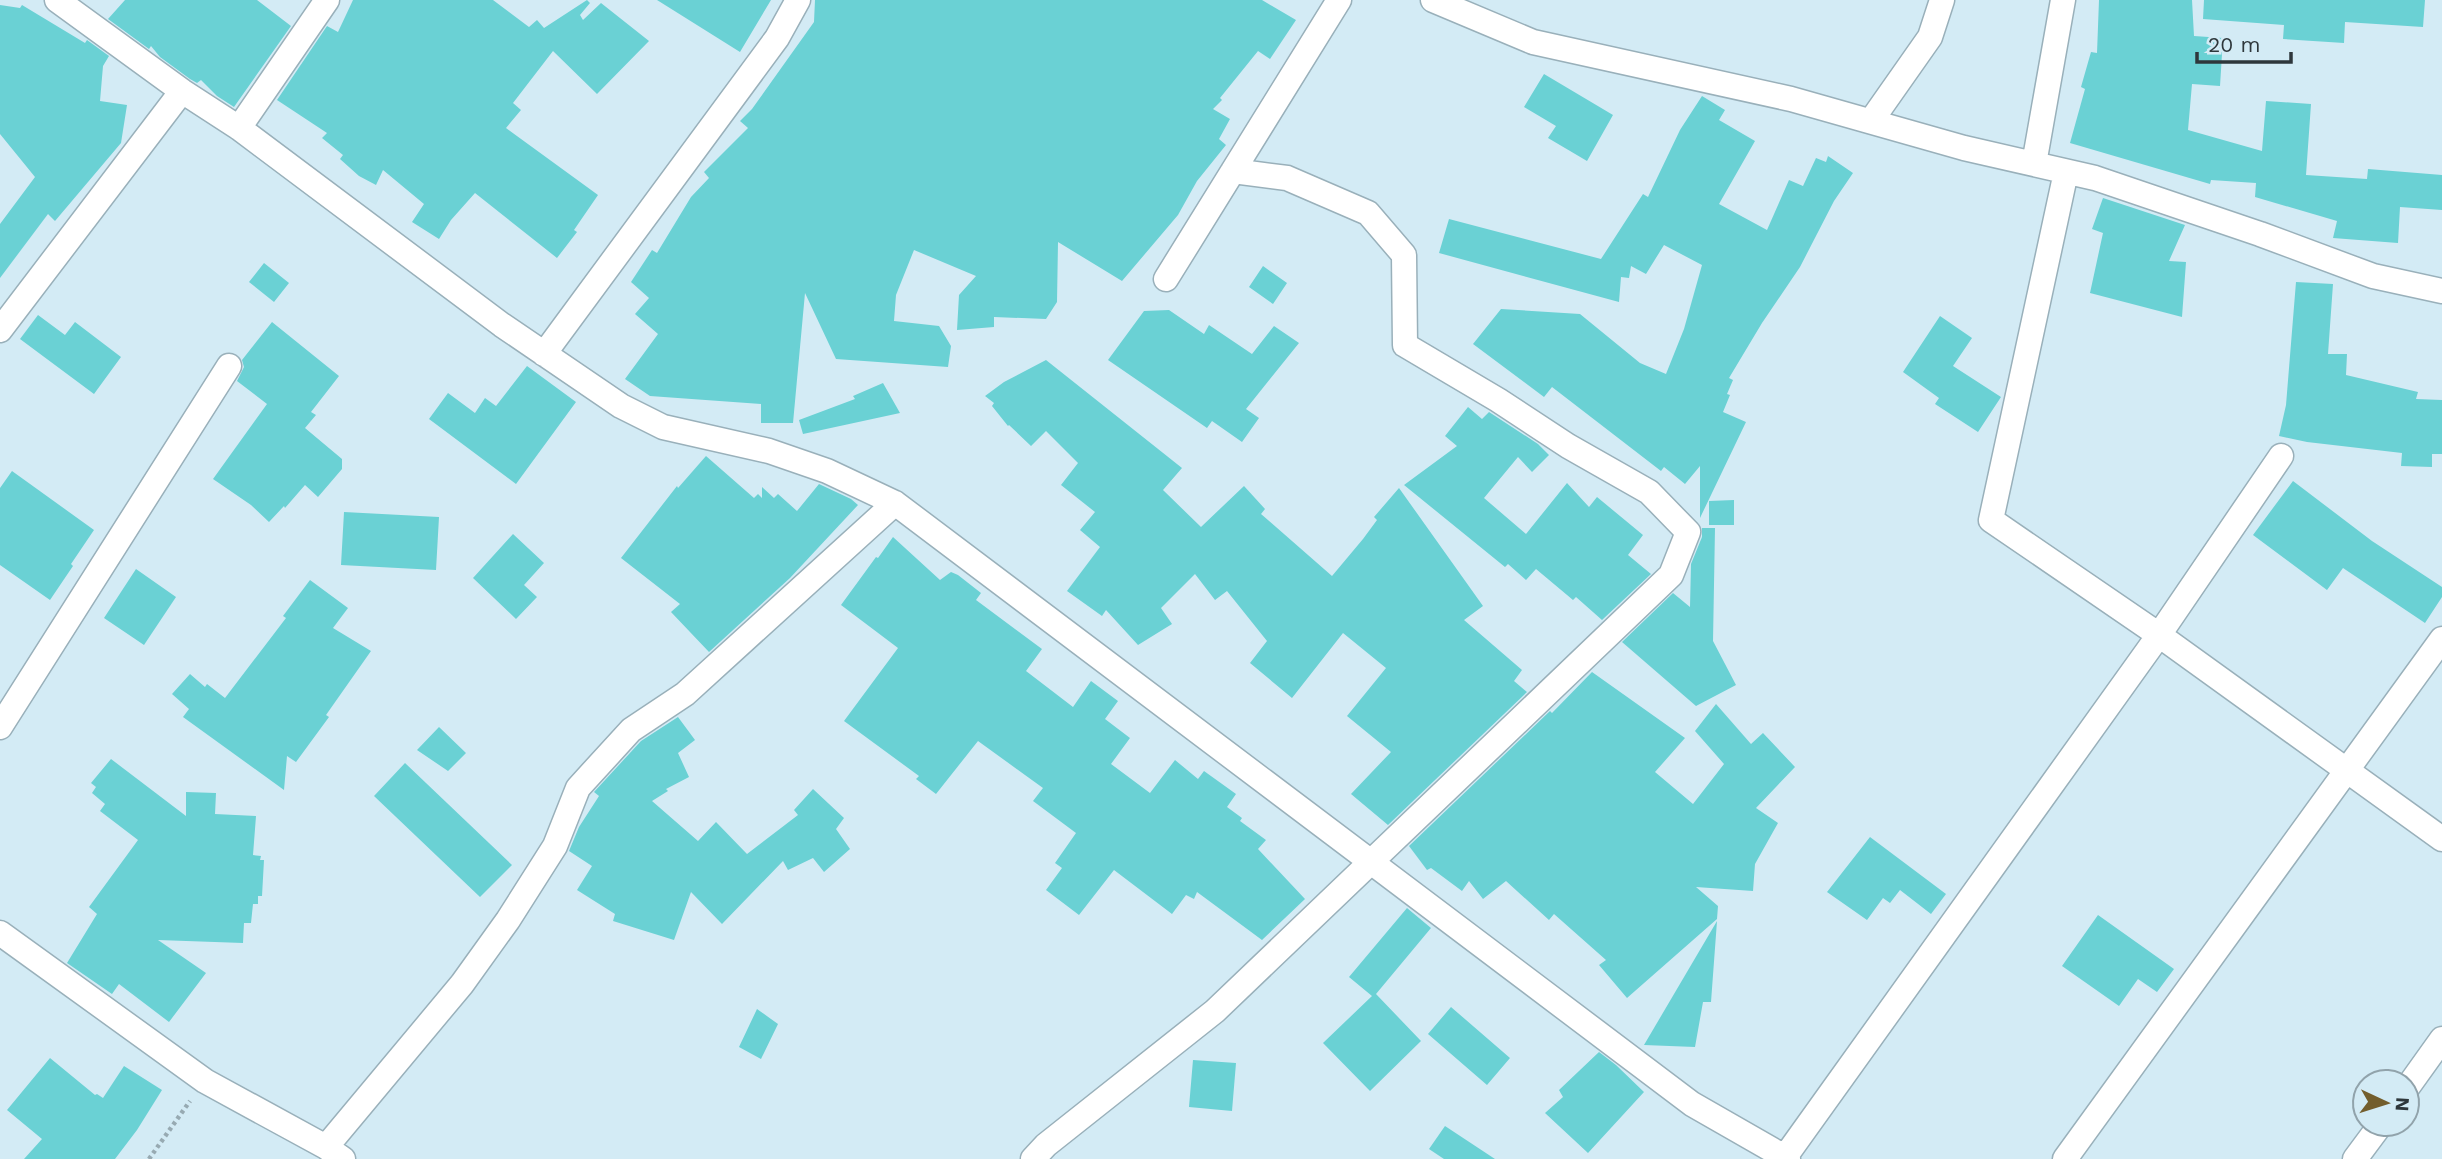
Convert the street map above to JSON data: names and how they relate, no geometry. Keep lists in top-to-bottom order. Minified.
{"scale_bar":"20 m","north":"right"}
